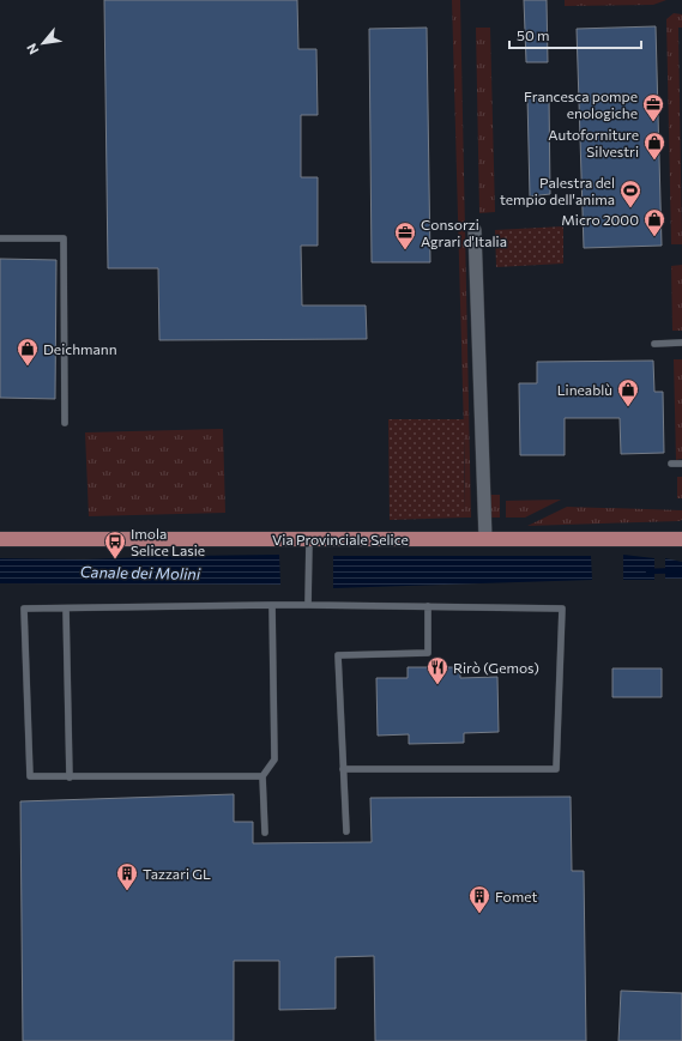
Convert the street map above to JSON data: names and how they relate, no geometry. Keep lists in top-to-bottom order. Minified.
{"streets":{"main road":["Via Provinciale Selice"]},"water":["Canale dei Molini"],"places":{"office":["Francesca pompe enologiche","Consorzi Agrari d'Italia"],"shop":["Autoforniture Silvestri","Micro 2000","Deichmann","Lineablù"],"sports":["Palestra del tempio dell'anima"],"bus stop":["Imola Selice Lasie"],"restaurant":["Rirò (Gemos)"],"building":["Tazzari GL","Fomet"]},"scale_bar":"50 m","north":"bottom left"}
